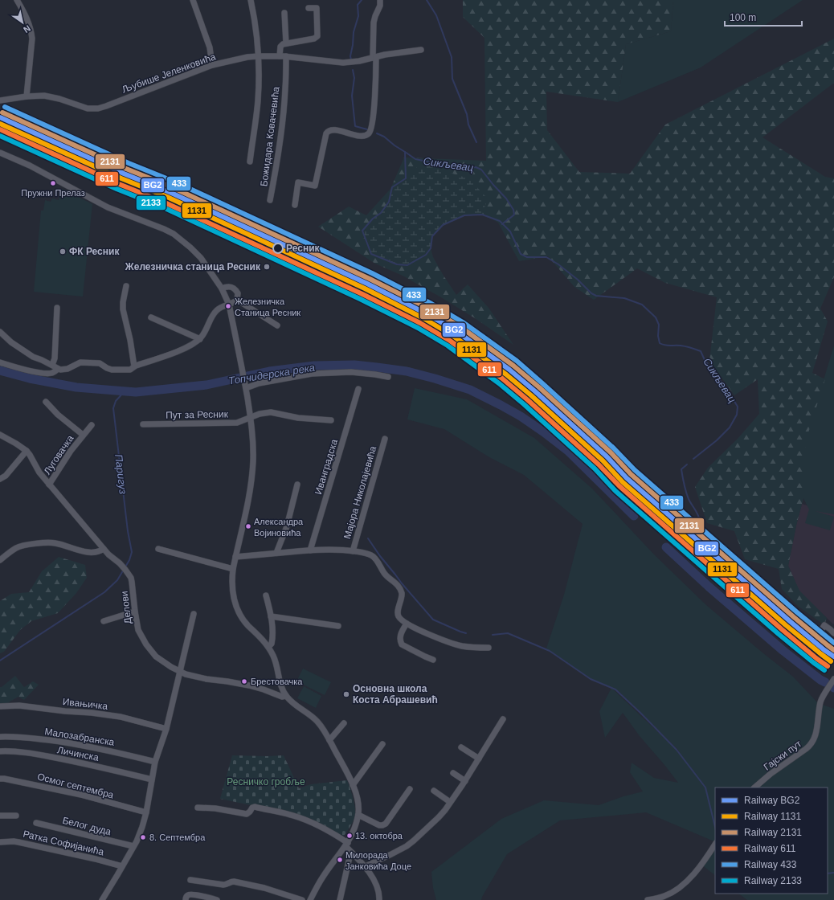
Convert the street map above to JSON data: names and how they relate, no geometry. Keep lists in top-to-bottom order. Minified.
{"streets":{"street":["Љубише Јеленковића","Божидара Ковачевића","Пут за Ресник","Луговачка","Иванградска","Мајора Николајевића","Делови","Ивањичка","Малозабранска","Личинска","Гајски пут","Осмог септембра","Белог дуда","Ратка Софијанића"]},"crossings":[["Љубише Јеленковића","Божидара Ковачевића"],["Луговачка","Делови"]],"water":["Сикљевац","Топчидерска река","Паригуз"],"parks":["Ресничко гробље"],"places":["Пружни Прелаз","Ресник","ФК Ресник","Железничка станица Ресник","Железничка Станица Ресник","Александра Војиновића","Брестовачка","Основна школа Коста Абрашевић","13. октобра","8. Септембра","Милорада Јанковића Доце"],"lines":["rail line 433","rail line 2131","rail line BG2","rail line 1131","rail line 611","rail line 2133"],"legend":["Railway BG2","Railway 1131","Railway 2131","Railway 611","Railway 433","Railway 2133"],"scale_bar":"100 m","north":"bottom right"}
